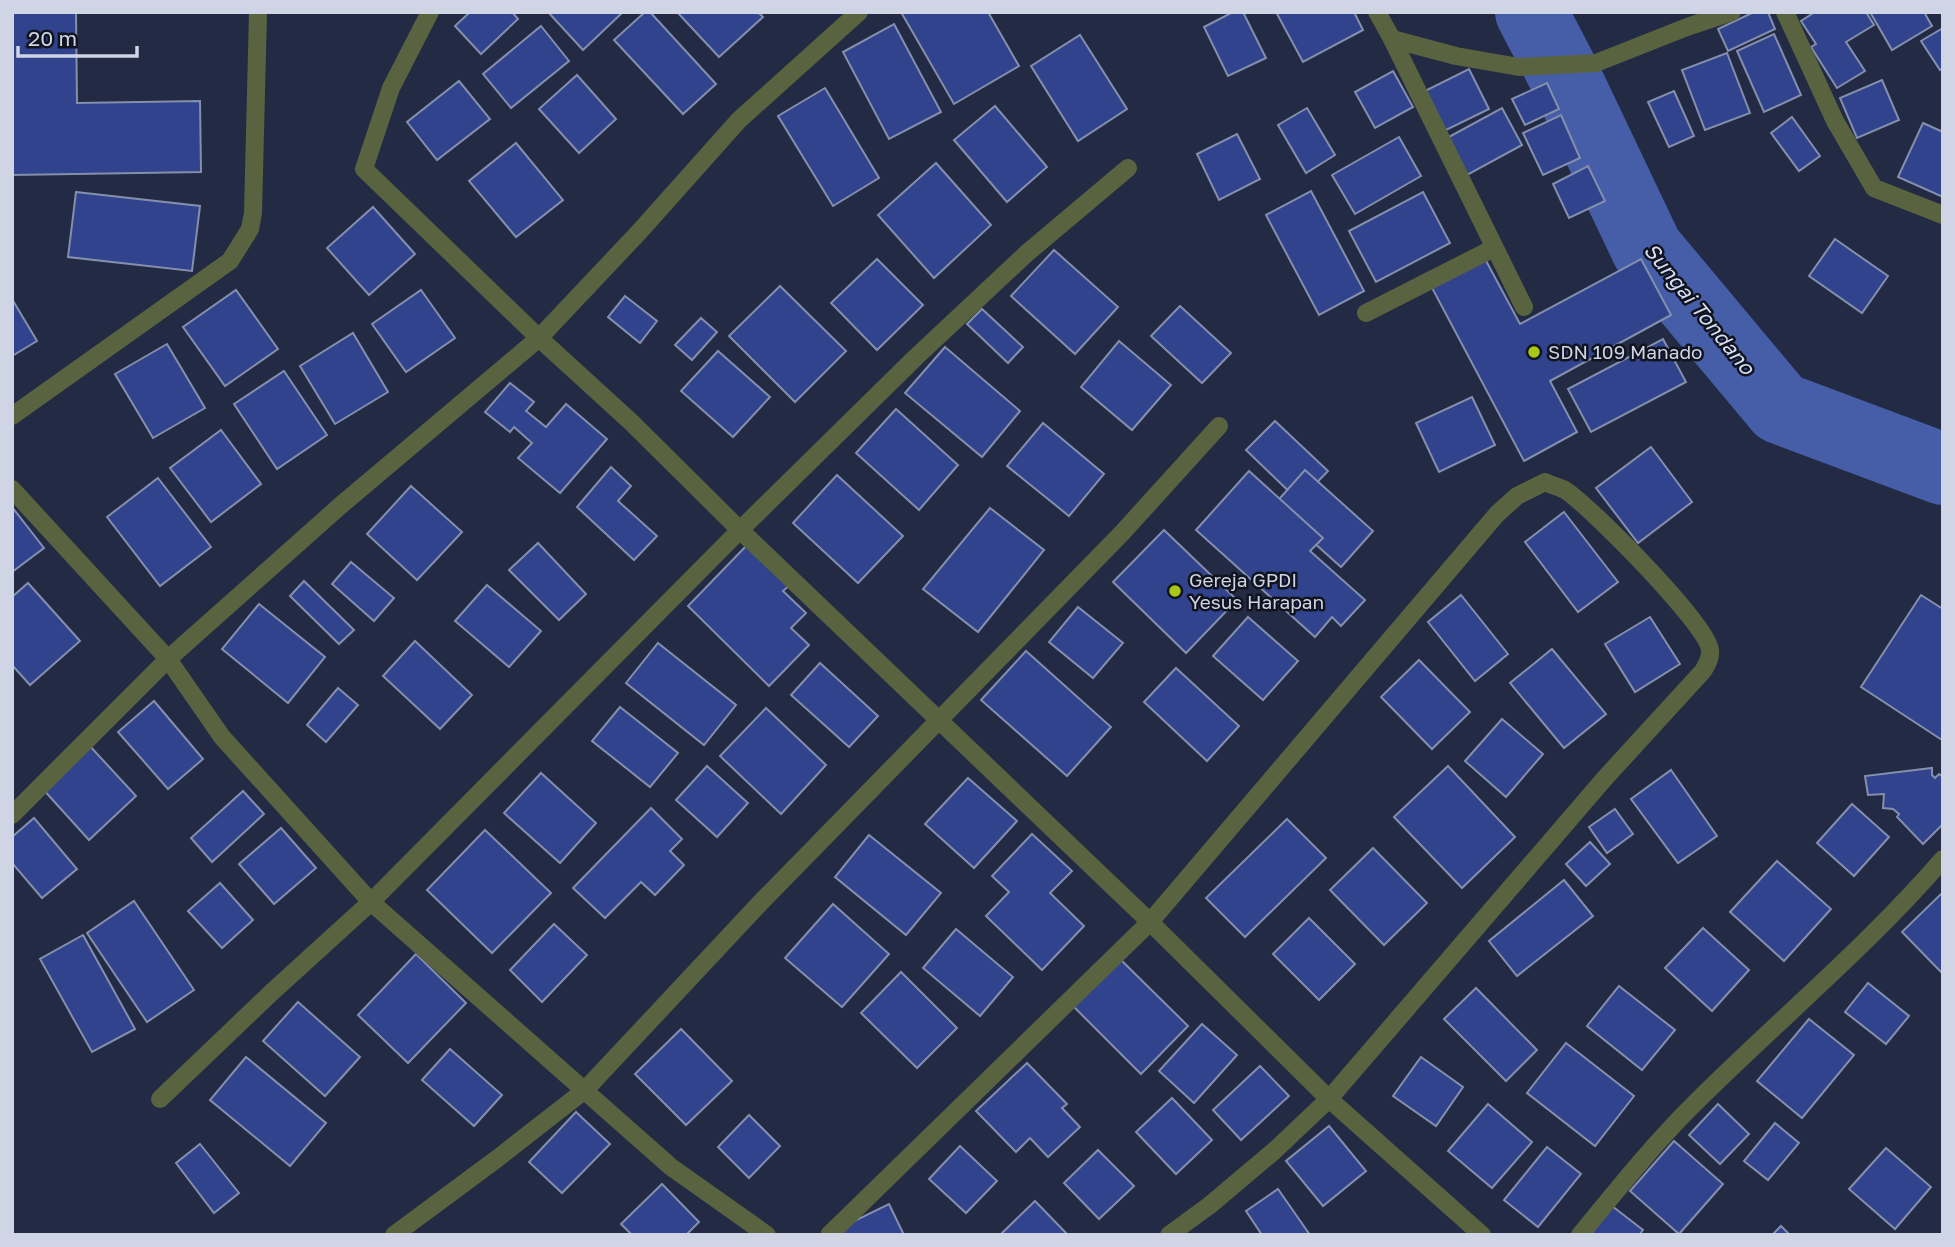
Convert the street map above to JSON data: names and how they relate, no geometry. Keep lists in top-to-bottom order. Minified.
{"water":["Sungai Tondano"],"places":["SDN 109 Manado","Gereja GPDI Yesus Harapan"],"scale_bar":"20 m"}
